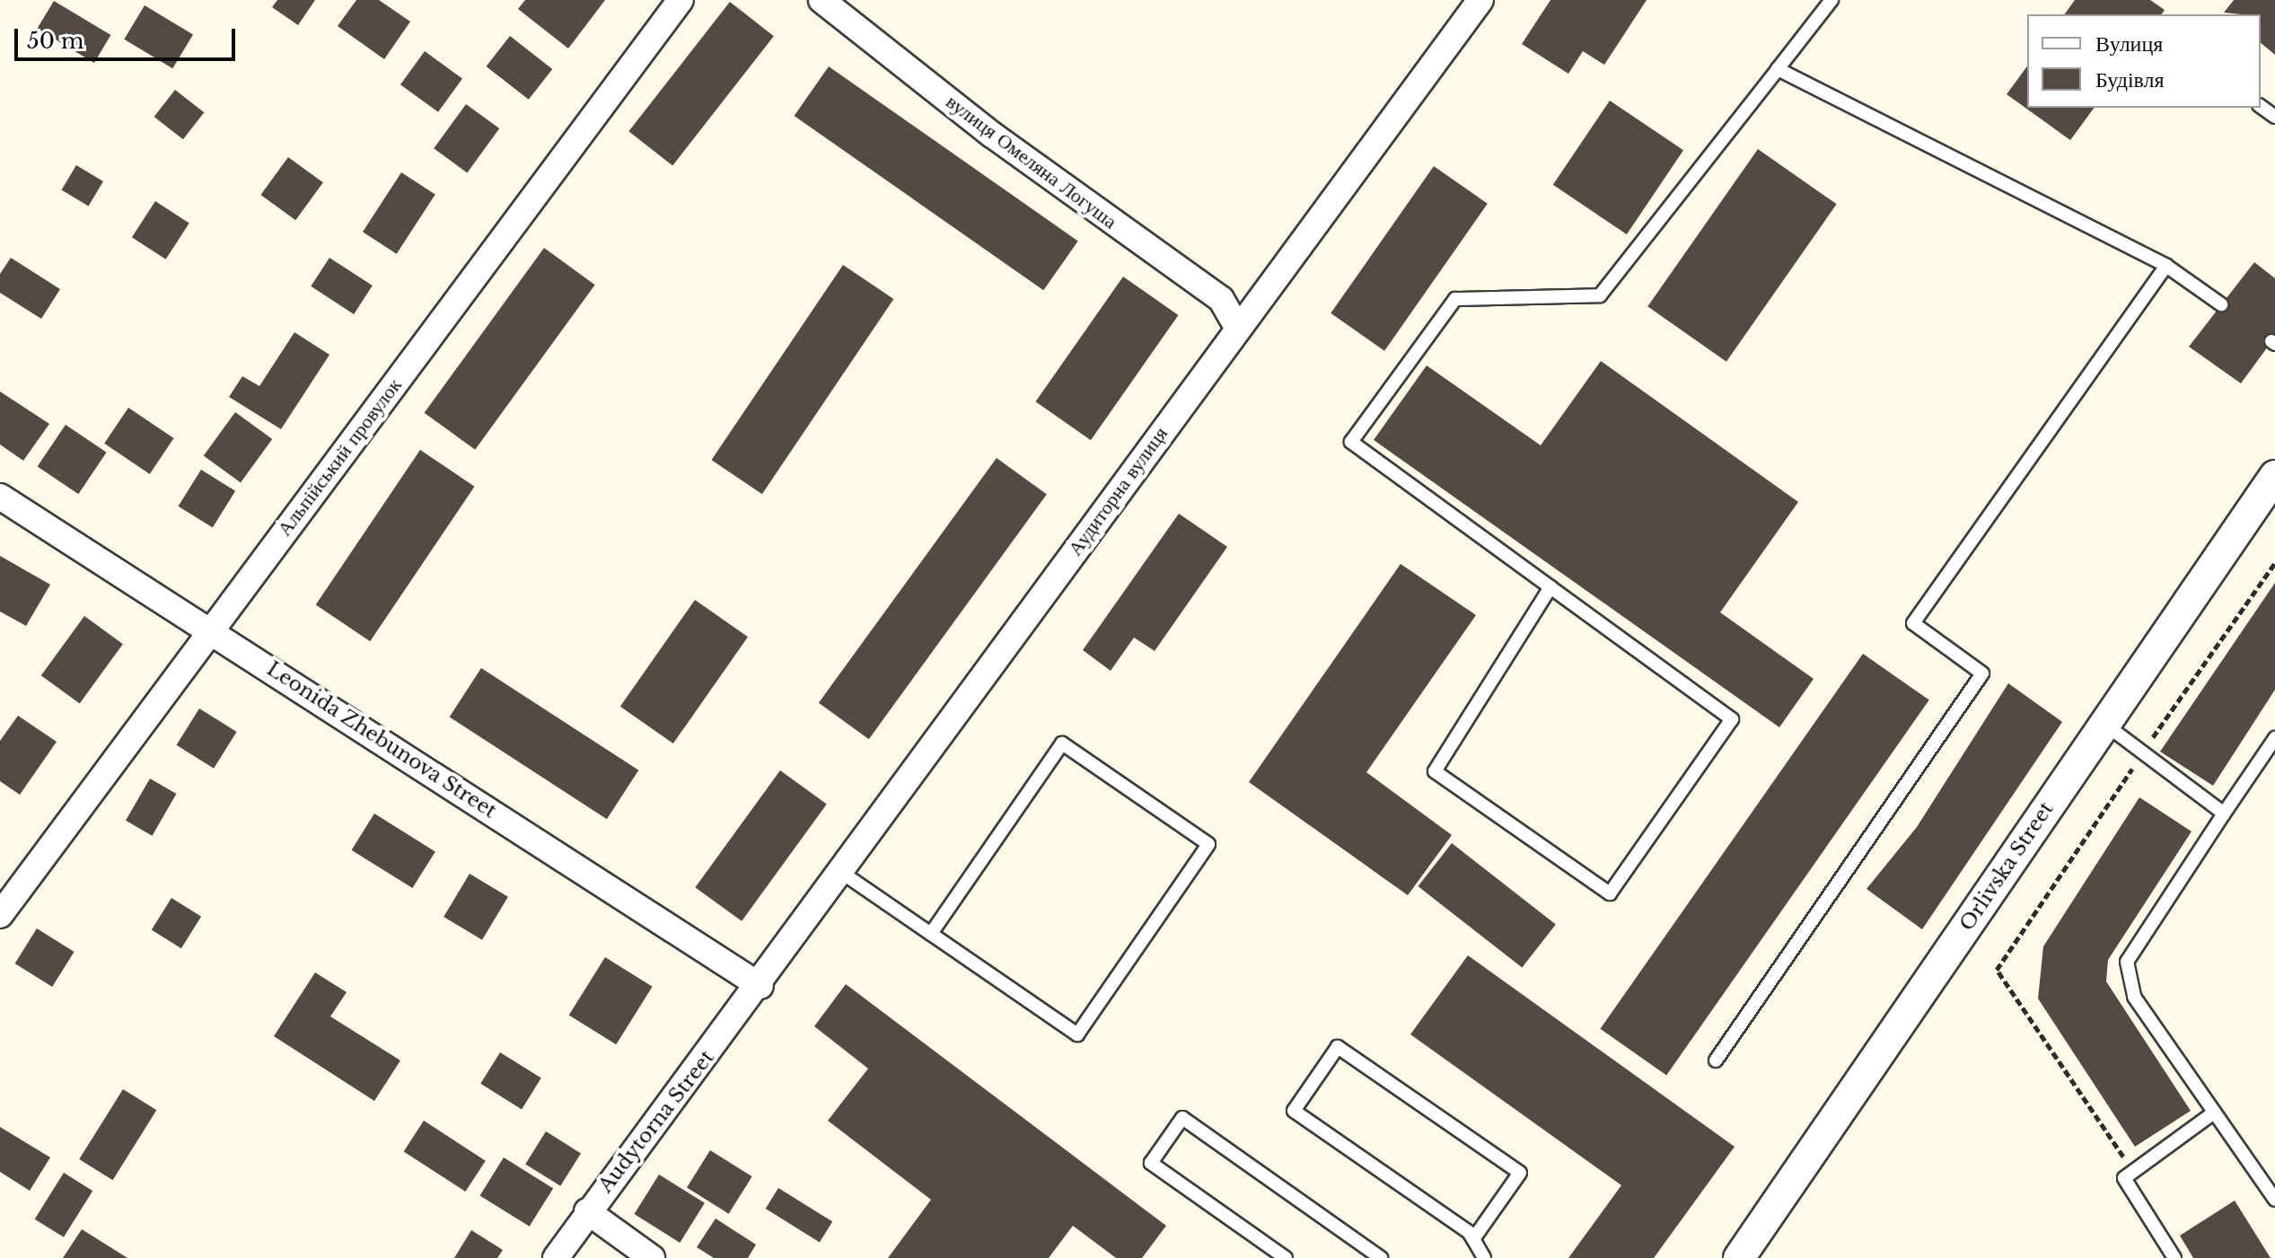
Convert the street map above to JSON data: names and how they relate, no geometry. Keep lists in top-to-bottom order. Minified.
{"streets":{"street":["вулиця Омеляна Логуша","Альпійський провулок","Аудиторна вулиця","Leonida Zhebunova Street","Orlivska Street","Audytorna Street"]},"crossings":[["вулиця Омеляна Логуша","Аудиторна вулиця"],["Альпійський провулок","Leonida Zhebunova Street"],["Аудиторна вулиця","Leonida Zhebunova Street"],["Аудиторна вулиця","Audytorna Street"],["Leonida Zhebunova Street","Audytorna Street"]],"legend":["Вулиця","Будівля"],"scale_bar":"50 m"}
